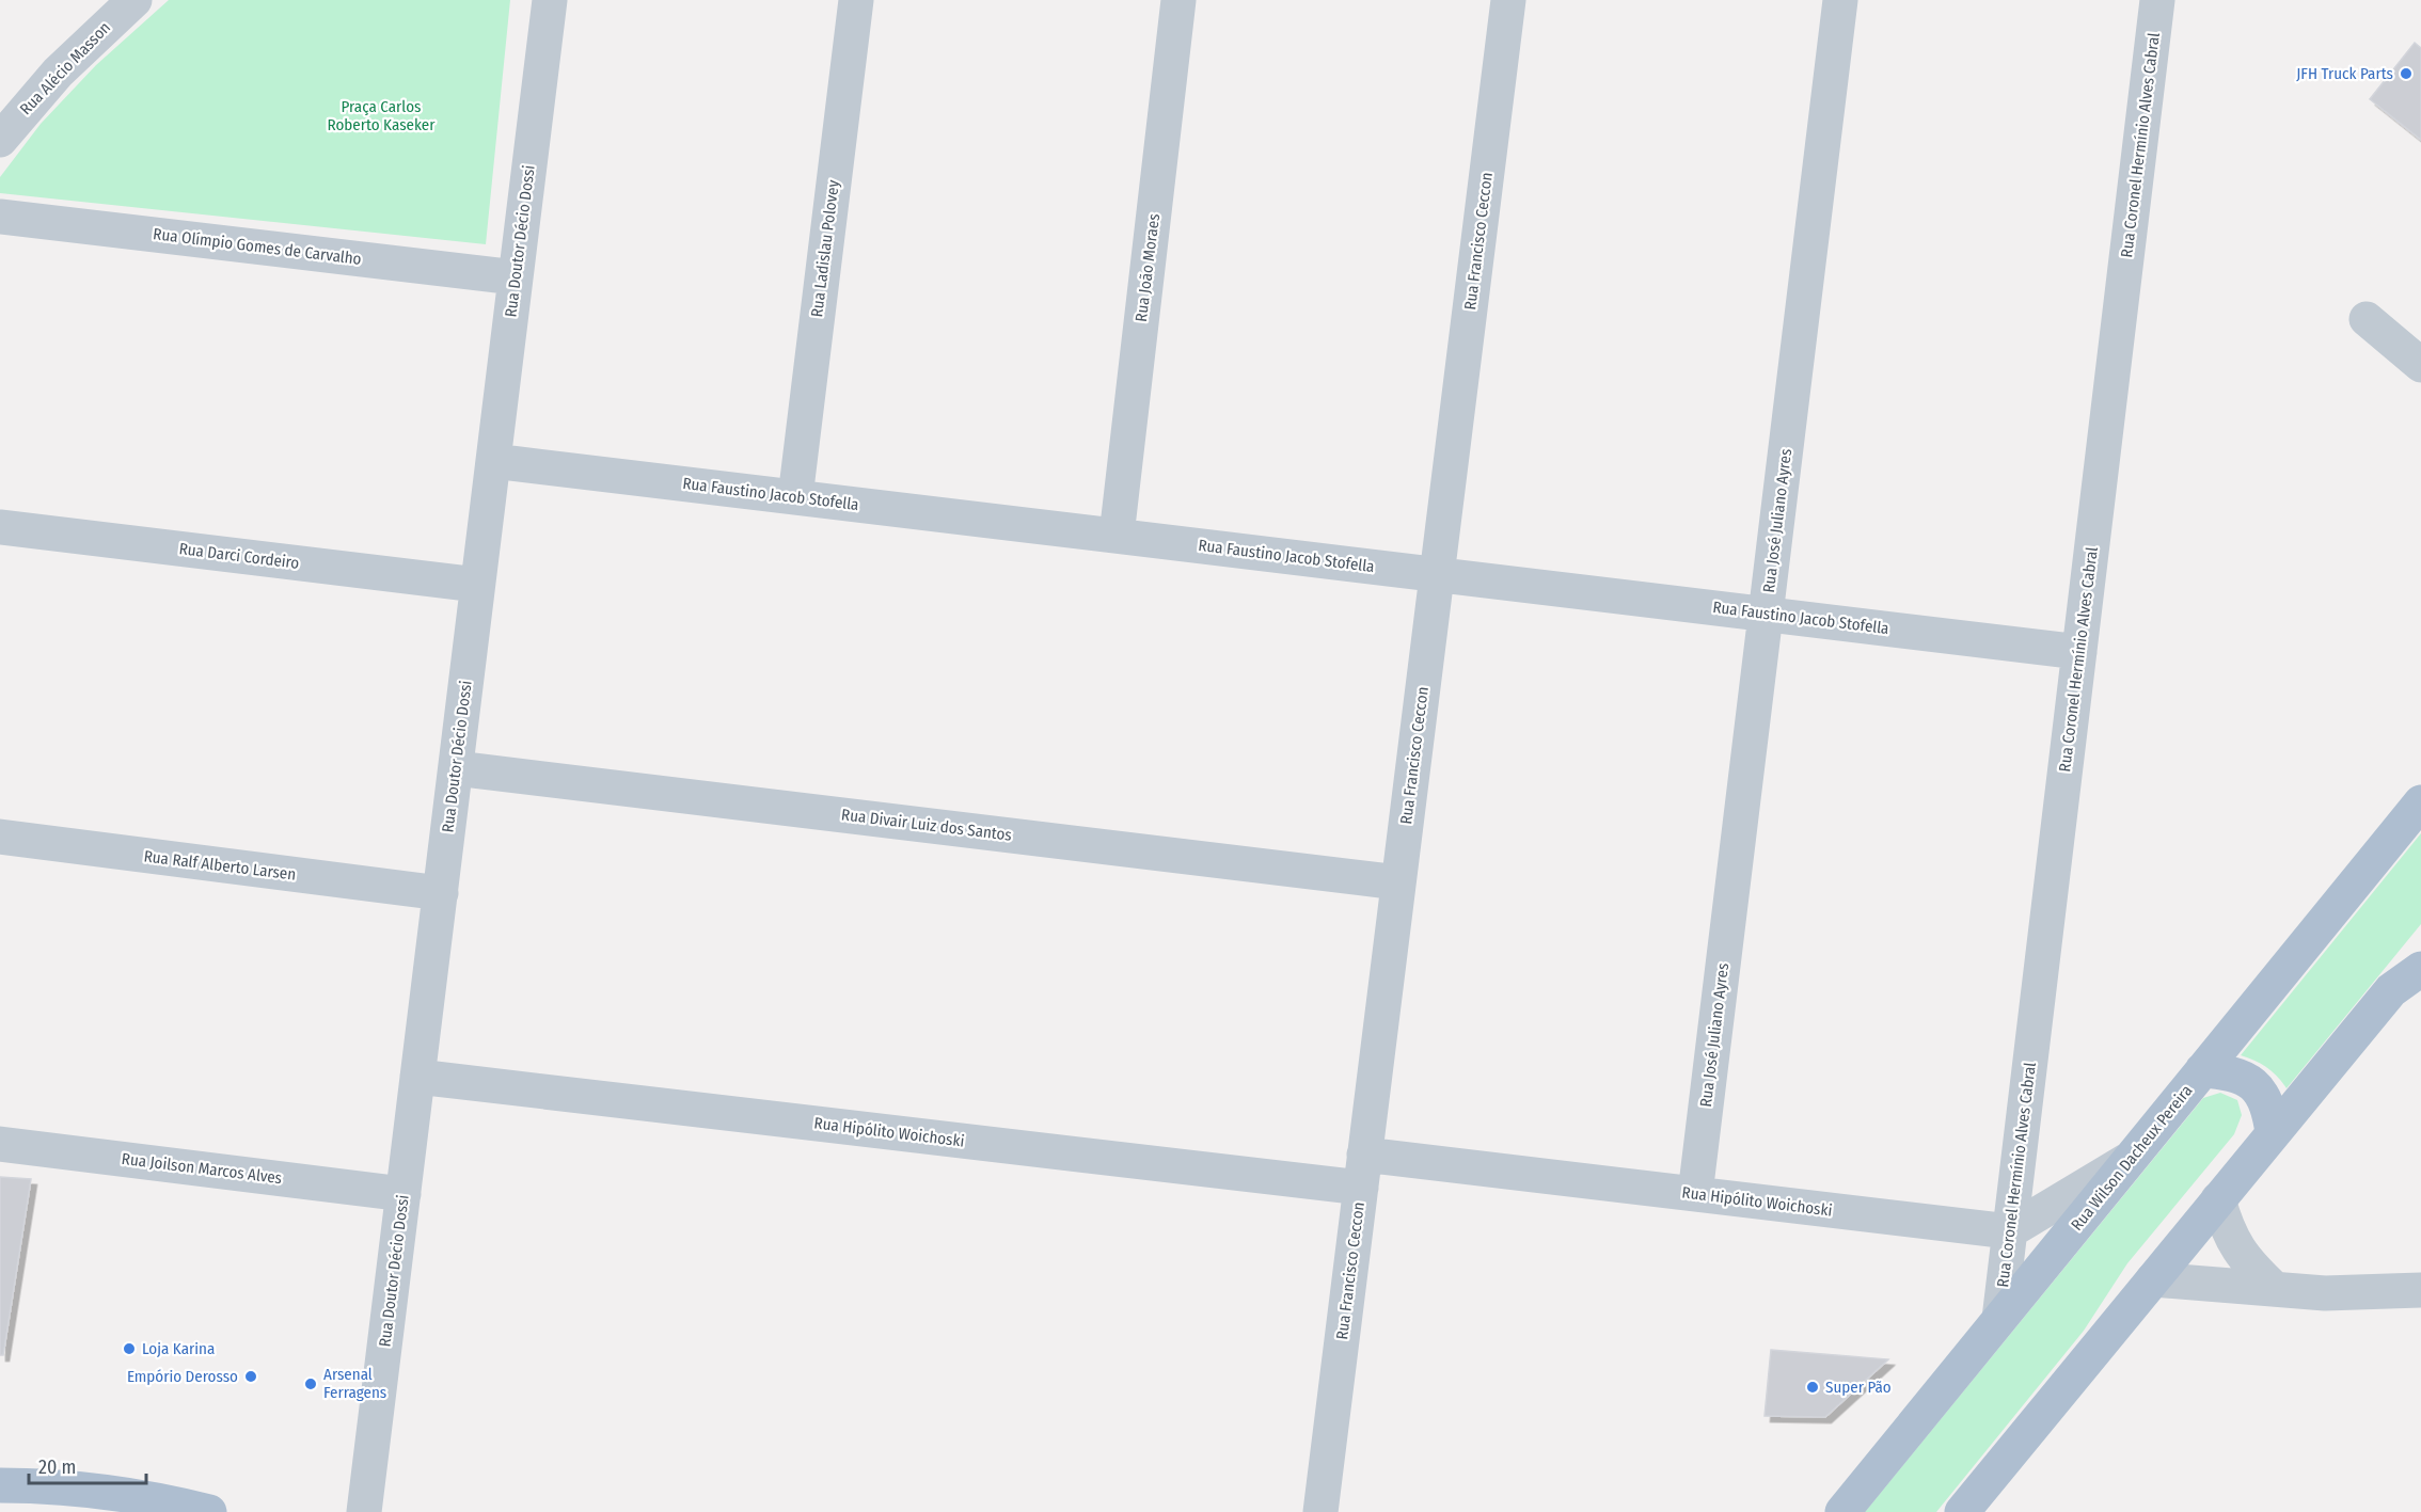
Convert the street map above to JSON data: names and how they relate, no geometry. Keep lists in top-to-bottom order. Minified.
{"streets":{"main road":["Rua Wilson Dacheux Pereira"],"street":["Rua Alécio Masson","Rua Coronel Hermínio Alves Cabral","Rua Doutor Décio Dossi","Rua Francisco Ceccon","Rua Olímpio Gomes de Carvalho","Rua Ladislau Polovey","Rua João Moraes","Rua Faustino Jacob Stofella","Rua José Juliano Ayres","Rua Darci Cordeiro","Rua Divair Luiz dos Santos","Rua Ralf Alberto Larsen","Rua Hipólito Woichoski","Rua Joilson Marcos Alves"]},"crossings":[["Rua Coronel Hermínio Alves Cabral","Rua Faustino Jacob Stofella"],["Rua Coronel Hermínio Alves Cabral","Rua Hipólito Woichoski"],["Rua Coronel Hermínio Alves Cabral","Rua Wilson Dacheux Pereira"],["Rua Doutor Décio Dossi","Rua Olímpio Gomes de Carvalho"],["Rua Doutor Décio Dossi","Rua Faustino Jacob Stofella"],["Rua Doutor Décio Dossi","Rua Darci Cordeiro"],["Rua Doutor Décio Dossi","Rua Divair Luiz dos Santos"],["Rua Doutor Décio Dossi","Rua Ralf Alberto Larsen"],["Rua Doutor Décio Dossi","Rua Hipólito Woichoski"],["Rua Doutor Décio Dossi","Rua Joilson Marcos Alves"],["Rua Francisco Ceccon","Rua Faustino Jacob Stofella"],["Rua Francisco Ceccon","Rua Divair Luiz dos Santos"],["Rua Francisco Ceccon","Rua Hipólito Woichoski"],["Rua Ladislau Polovey","Rua Faustino Jacob Stofella"],["Rua João Moraes","Rua Faustino Jacob Stofella"],["Rua Faustino Jacob Stofella","Rua José Juliano Ayres"],["Rua José Juliano Ayres","Rua Hipólito Woichoski"]],"parks":["Praça Carlos Roberto Kaseker"],"places":["JFH Truck Parts","Loja Karina","Empório Derosso","Arsenal Ferragens","Super Pão"],"scale_bar":"20 m"}
